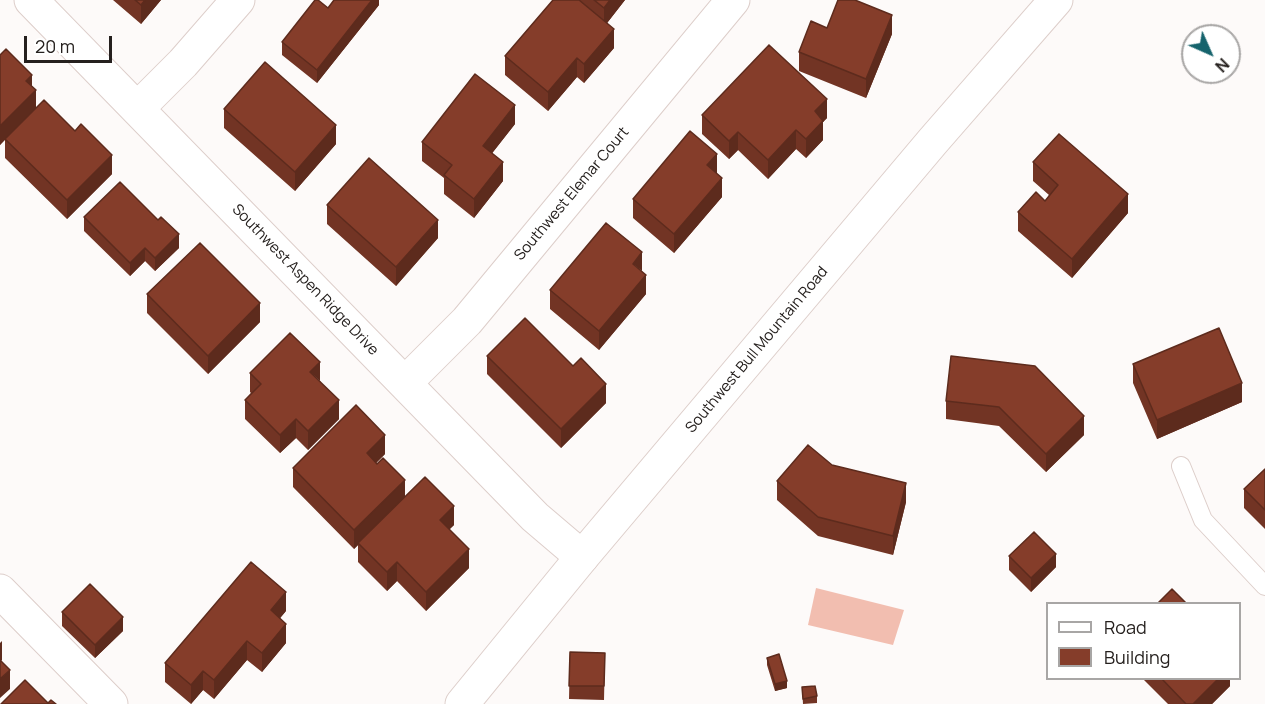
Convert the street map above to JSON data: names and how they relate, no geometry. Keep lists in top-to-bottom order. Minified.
{"streets":{"street":["Southwest Elemar Court","Southwest Aspen Ridge Drive","Southwest Bull Mountain Road"]},"crossings":[["Southwest Elemar Court","Southwest Aspen Ridge Drive"],["Southwest Aspen Ridge Drive","Southwest Bull Mountain Road"]],"legend":["Road","Building"],"scale_bar":"20 m","north":"bottom right"}
